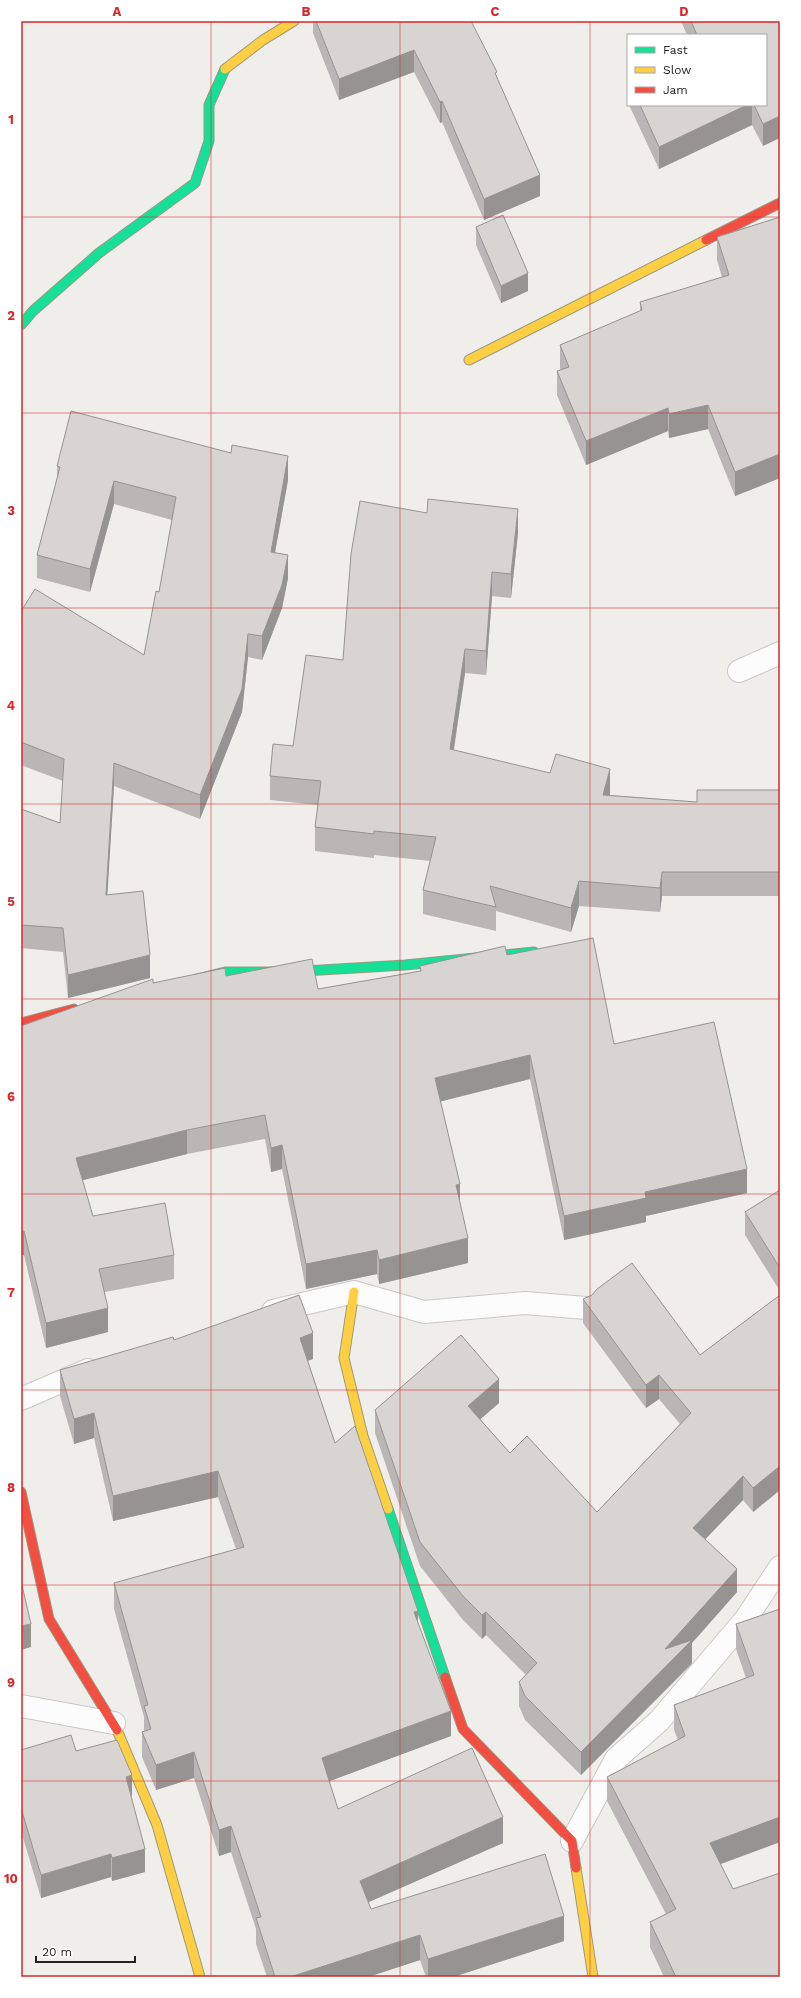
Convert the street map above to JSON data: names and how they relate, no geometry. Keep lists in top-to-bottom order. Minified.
{"legend":["Fast","Slow","Jam"],"scale_bar":"20 m","grid":{"columns":["A","B","C","D"],"rows":["1","2","3","4","5","6","7","8","9","10"]}}
